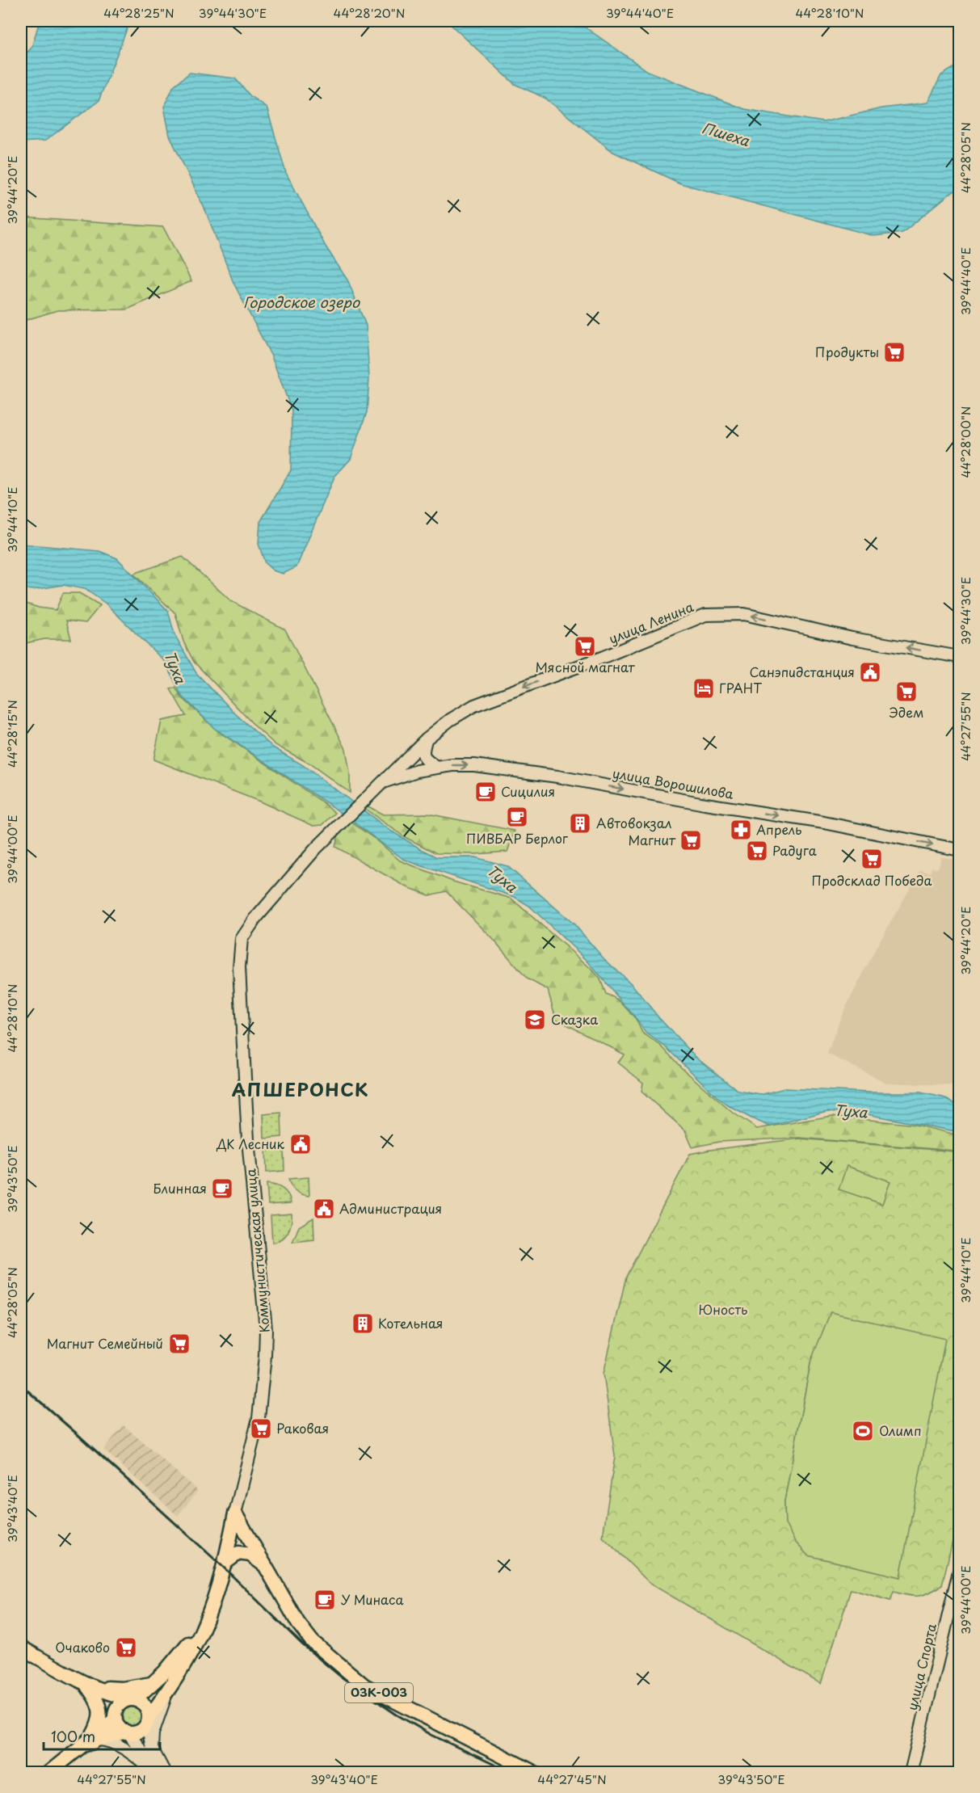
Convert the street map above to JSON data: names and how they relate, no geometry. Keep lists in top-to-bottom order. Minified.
{"streets":{"main road":["улица Ленина","улица Ворошилова","Коммунистическая улица","улица Спорта","03К-003"]},"crossings":[["улица Ленина","улица Ворошилова"],["улица Ленина","Коммунистическая улица"]],"one_way":["улица Ленина","улица Ворошилова"],"districts":["АПШЕРОНСК"],"water":["Пшеха","Городское озеро","Туха"],"parks":["Юность"],"places":{"supermarket":["Продукты","Мясной магнат","Эдем","Магнит","Радуга","Продсклад Победа","Магнит Семейный","Раковая","Очаково"],"public building":["Санэпидстанция","ДК Лесник","Администрация"],"hotel":["ГРАНТ"],"cafe":["Сицилия","ПИВБАР Берлог","Блинная","У Минаса"],"building":["Автовокзал","Котельная"],"pharmacy":["Апрель"],"school or university":["Сказка"],"sports":["Олимп"]},"scale_bar":"100 m","coordinates":["44°28'25\"N","39°44'30\"E","44°28'20\"N","39°44'40\"E","44°28'10\"N","44°28'05\"N","39°44'20\"E","44°28'00\"N","39°44'10\"E","44°27'55\"N","44°28'15\"N","39°44'00\"E","39°43'50\"E","39°43'40\"E","44°27'45\"N"]}
